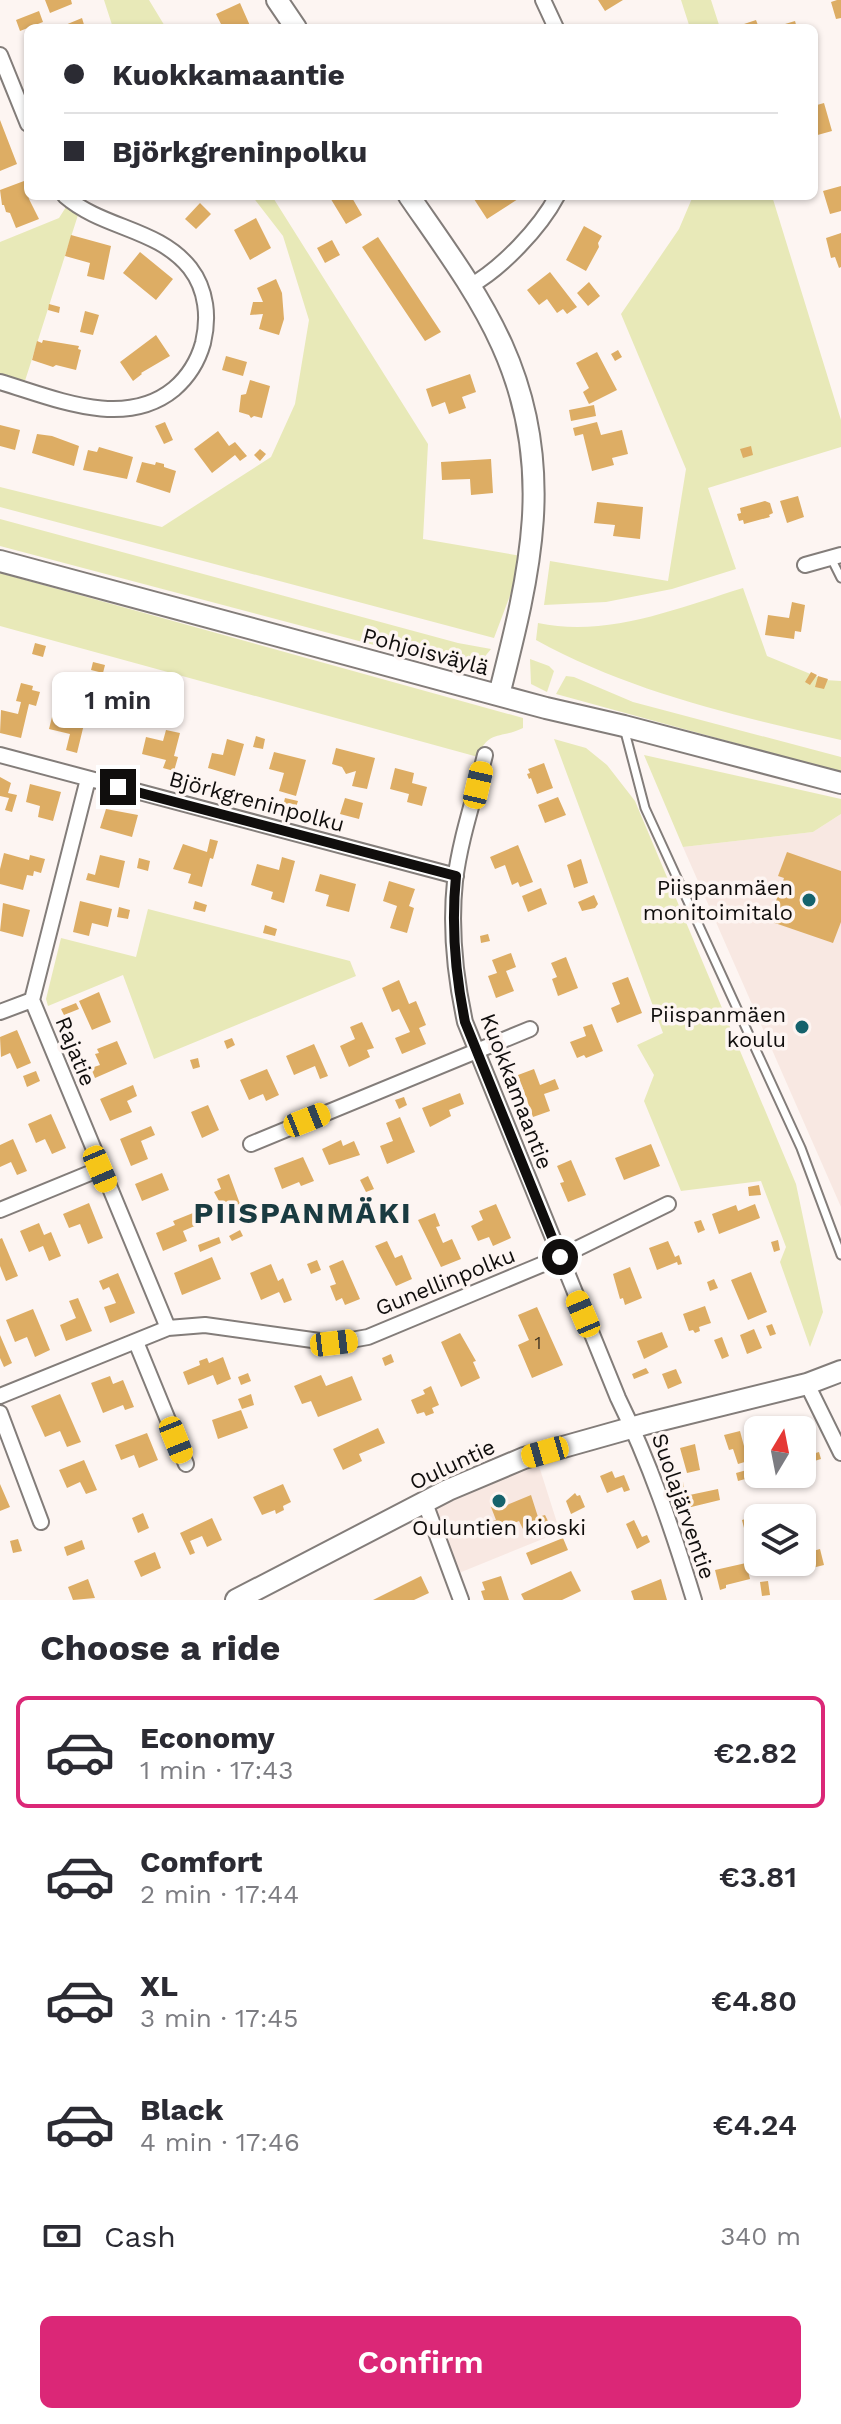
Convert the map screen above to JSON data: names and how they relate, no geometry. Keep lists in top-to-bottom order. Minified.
{"streets":{"main road":["Pohjoisväylä","Ouluntie"],"street":["Björkgreninpolku","Rajatie","Kuokkamaantie","Gunellinpolku","Suolajärventie"]},"crossings":[["Björkgreninpolku","Rajatie"],["Björkgreninpolku","Kuokkamaantie"],["Rajatie","Gunellinpolku"],["Kuokkamaantie","Gunellinpolku"],["Kuokkamaantie","Ouluntie"],["Kuokkamaantie","Suolajärventie"],["Ouluntie","Suolajärventie"]],"districts":["PIISPANMÄKI"],"places":["Piispanmäen monitoimitalo","Piispanmäen koulu","Ouluntien kioski"],"house_numbers":["1"],"north":"top","page":{"banner":["Kuokkamaantie","Björkgreninpolku"],"bubble":"1 min","heading":"Choose a ride","list":[{"name":"Economy","note":"1 min · 17:43","value":"€2.82"},{"name":"Comfort","note":"2 min · 17:44","value":"€3.81"},{"name":"XL","note":"3 min · 17:45","value":"€4.80"},{"name":"Black","note":"4 min · 17:46","value":"€4.24"}],"pay":["Cash","340 m"],"buttons":"Confirm"}}
